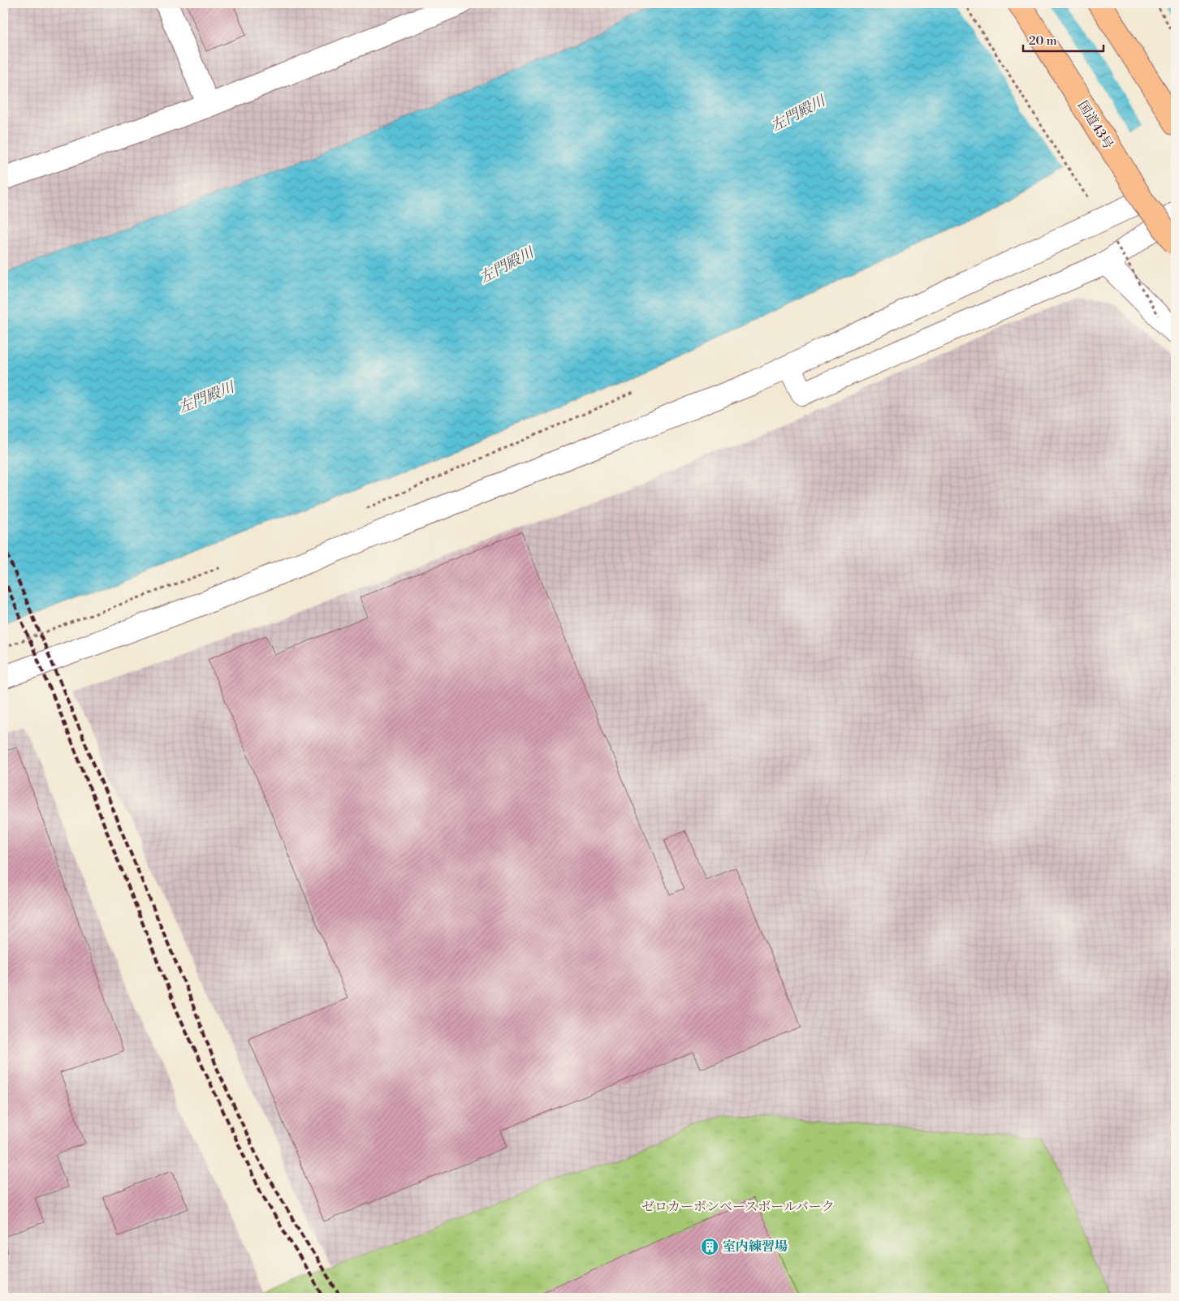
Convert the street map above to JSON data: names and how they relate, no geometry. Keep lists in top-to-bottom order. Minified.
{"streets":{"highway":["国道43号"]},"water":["左門殿川"],"parks":["ゼロカーボンベースボールパーク"],"places":{"building":["室内練習場"]},"scale_bar":"20 m"}
